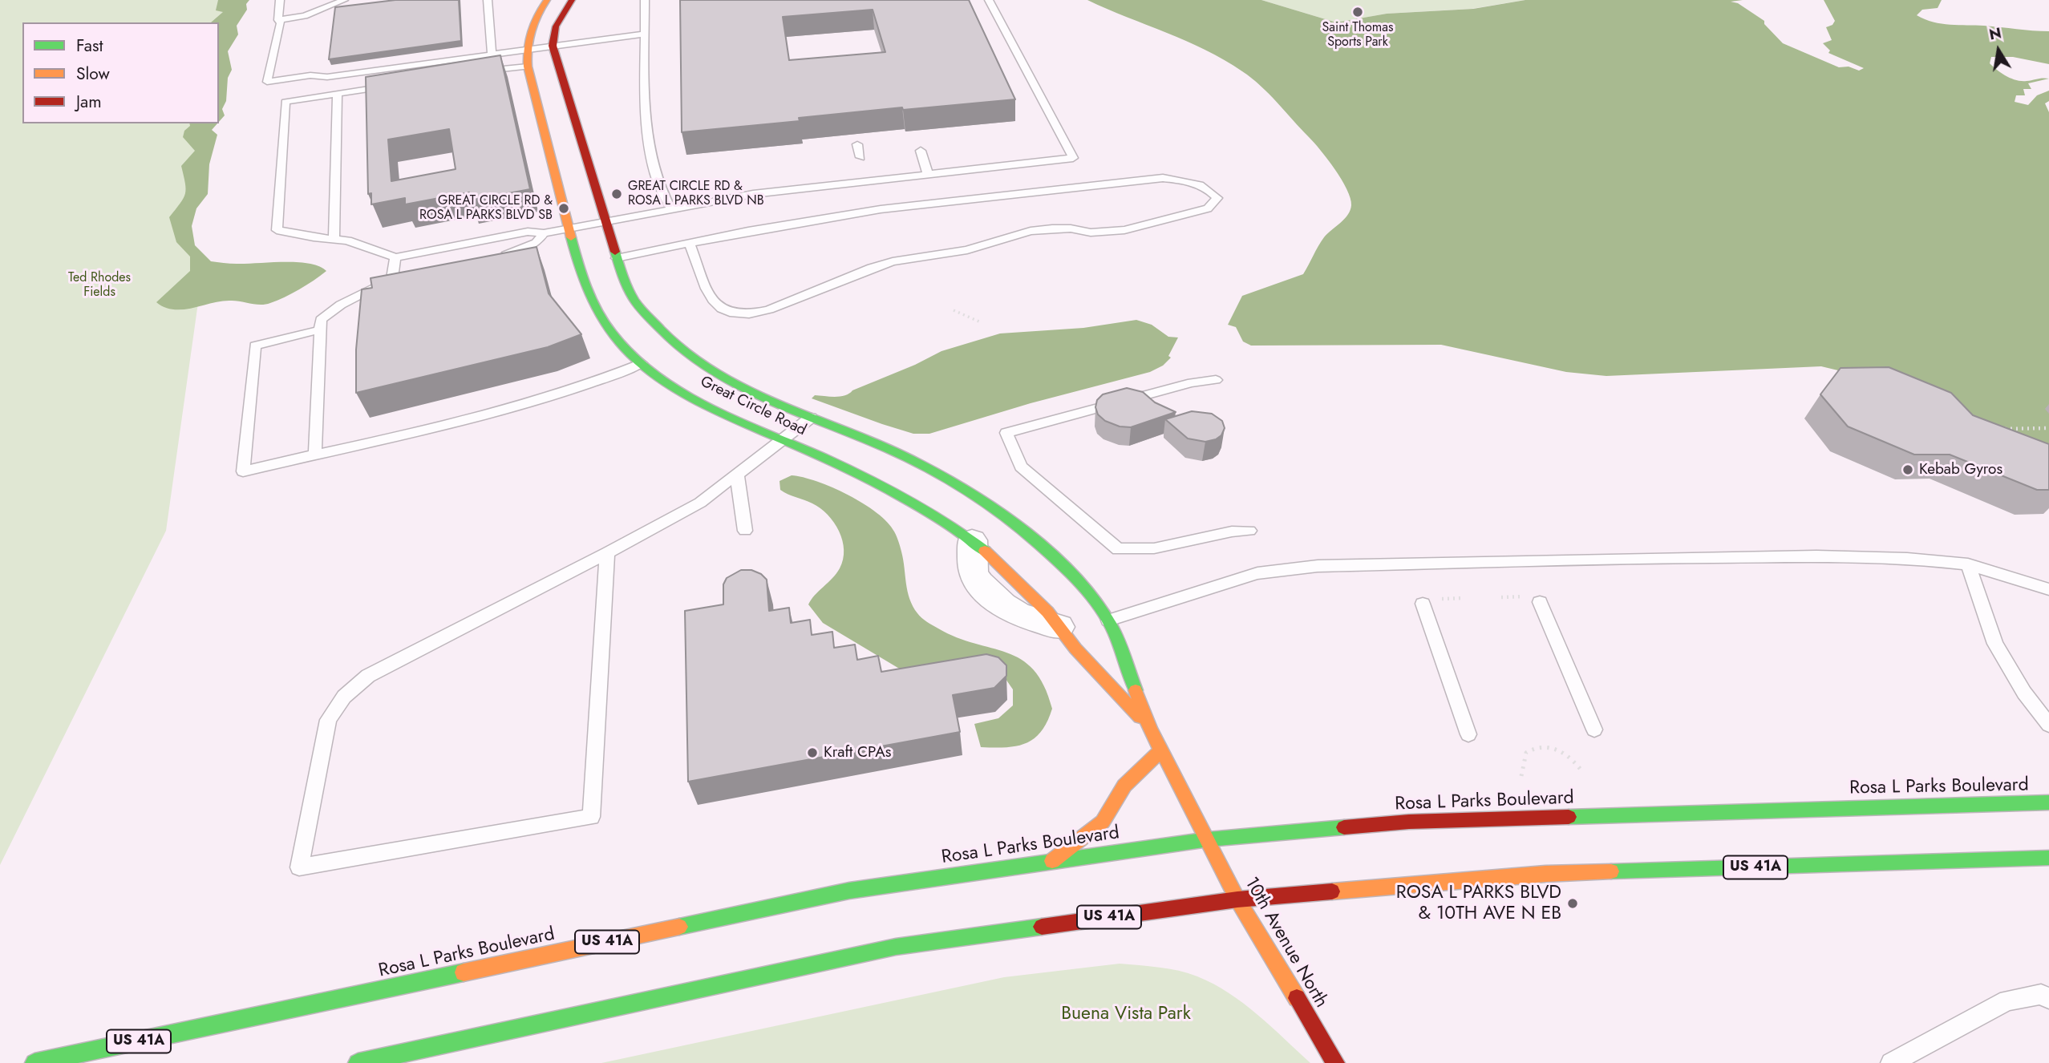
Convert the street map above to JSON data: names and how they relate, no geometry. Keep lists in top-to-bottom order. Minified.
{"streets":{"street":["Great Circle Road","Rosa L Parks Boulevard","US 41A","10th Avenue North"]},"crossings":[["Great Circle Road","Rosa L Parks Boulevard"],["Great Circle Road","10th Avenue North"],["Rosa L Parks Boulevard","10th Avenue North"],["US 41A","10th Avenue North"]],"parks":["Ted Rhodes Fields","Buena Vista Park"],"places":["Saint Thomas Sports Park","GREAT CIRCLE RD & ROSA L PARKS BLVD NB","GREAT CIRCLE RD & ROSA L PARKS BLVD SB","Kebab Gyros","Kraft CPAs","ROSA L PARKS BLVD & 10TH AVE N EB"],"legend":["Fast","Slow","Jam"],"north":"top"}
